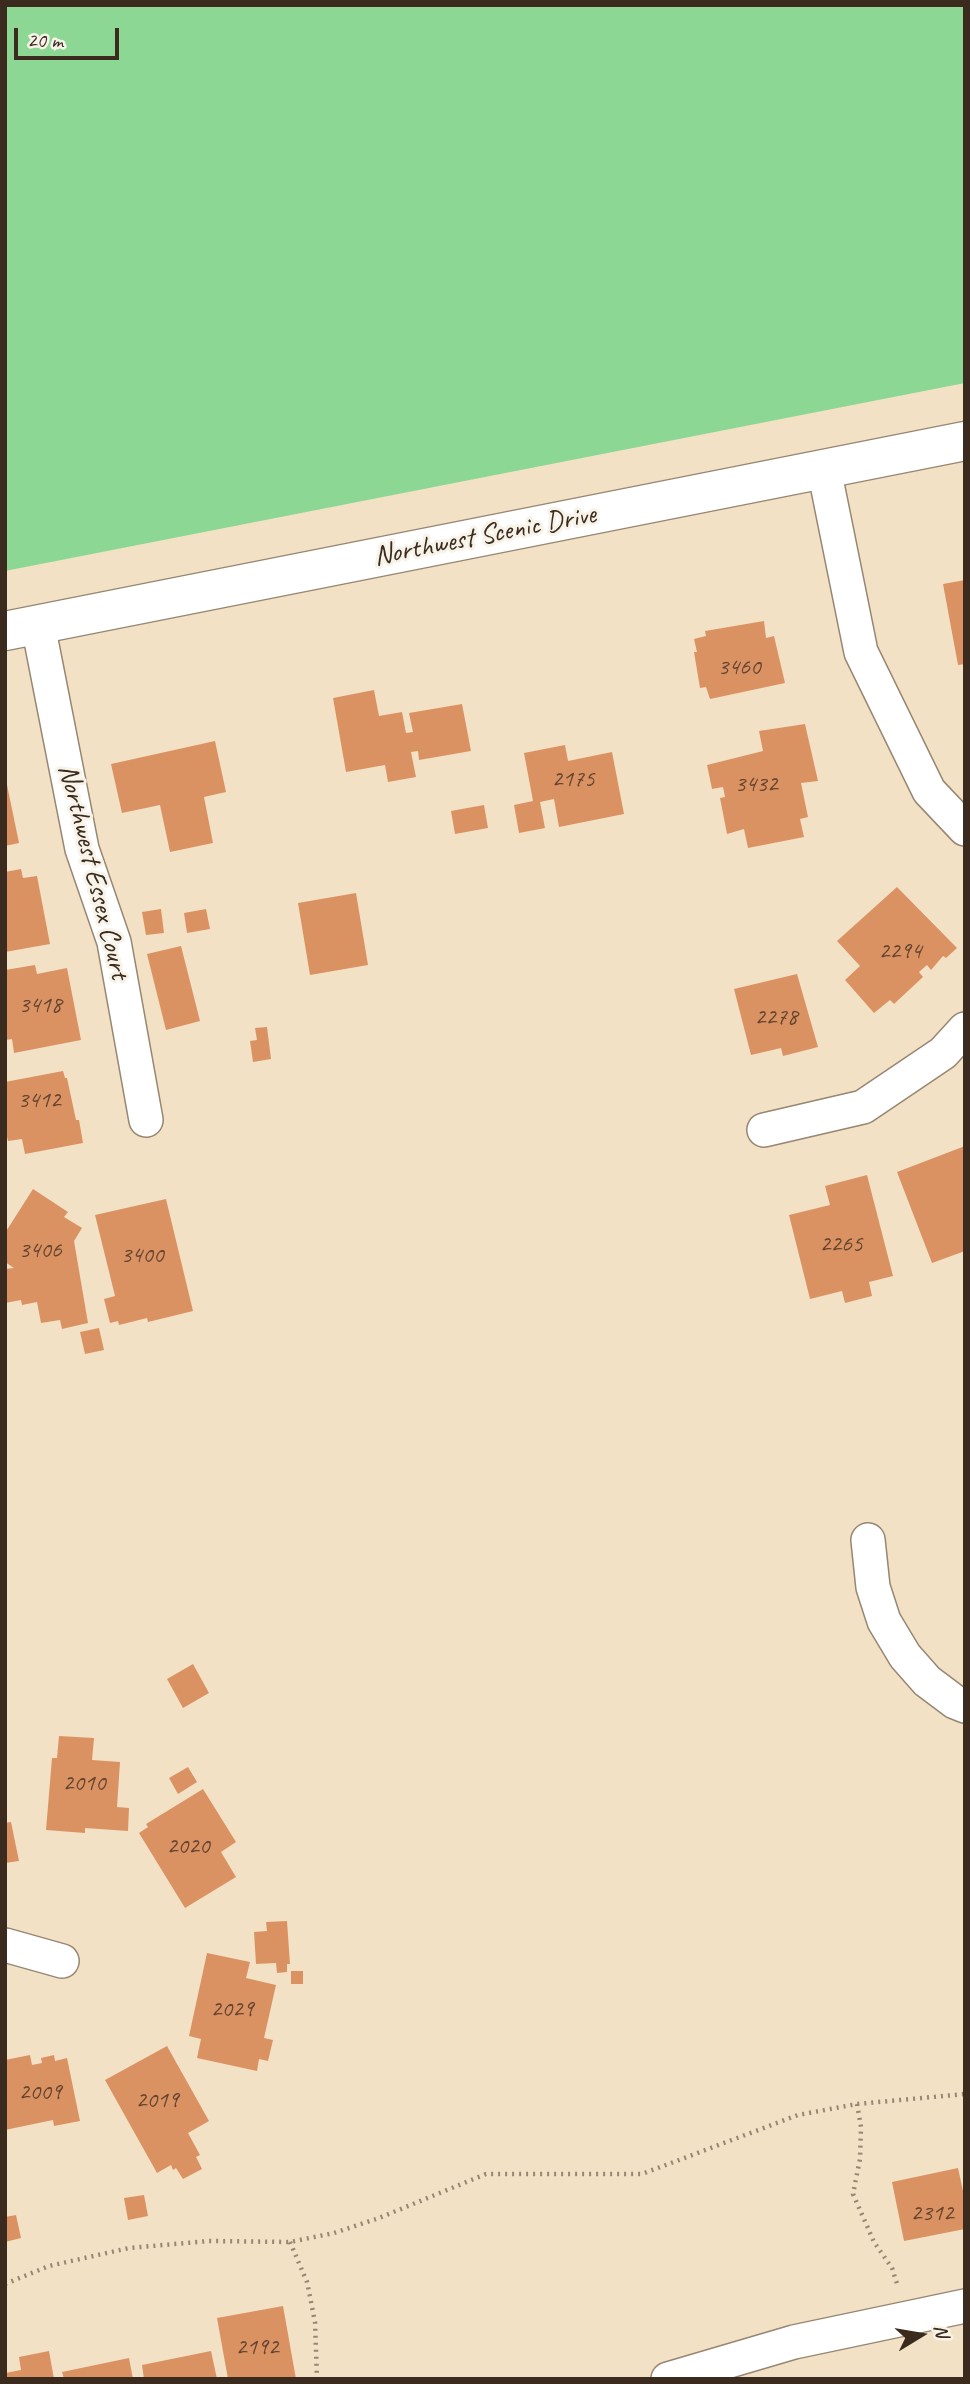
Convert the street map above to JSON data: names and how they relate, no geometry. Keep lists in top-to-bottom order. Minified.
{"streets":{"main road":["Northwest Scenic Drive"],"street":["Northwest Essex Court"]},"crossings":[["Northwest Scenic Drive","Northwest Essex Court"]],"house_numbers":["3460","2175","3432","2294","3418","2278","3412","2265","3406","3400","2010","2020","2029","2009","2019","2312","2192"],"scale_bar":"20 m","north":"right"}
